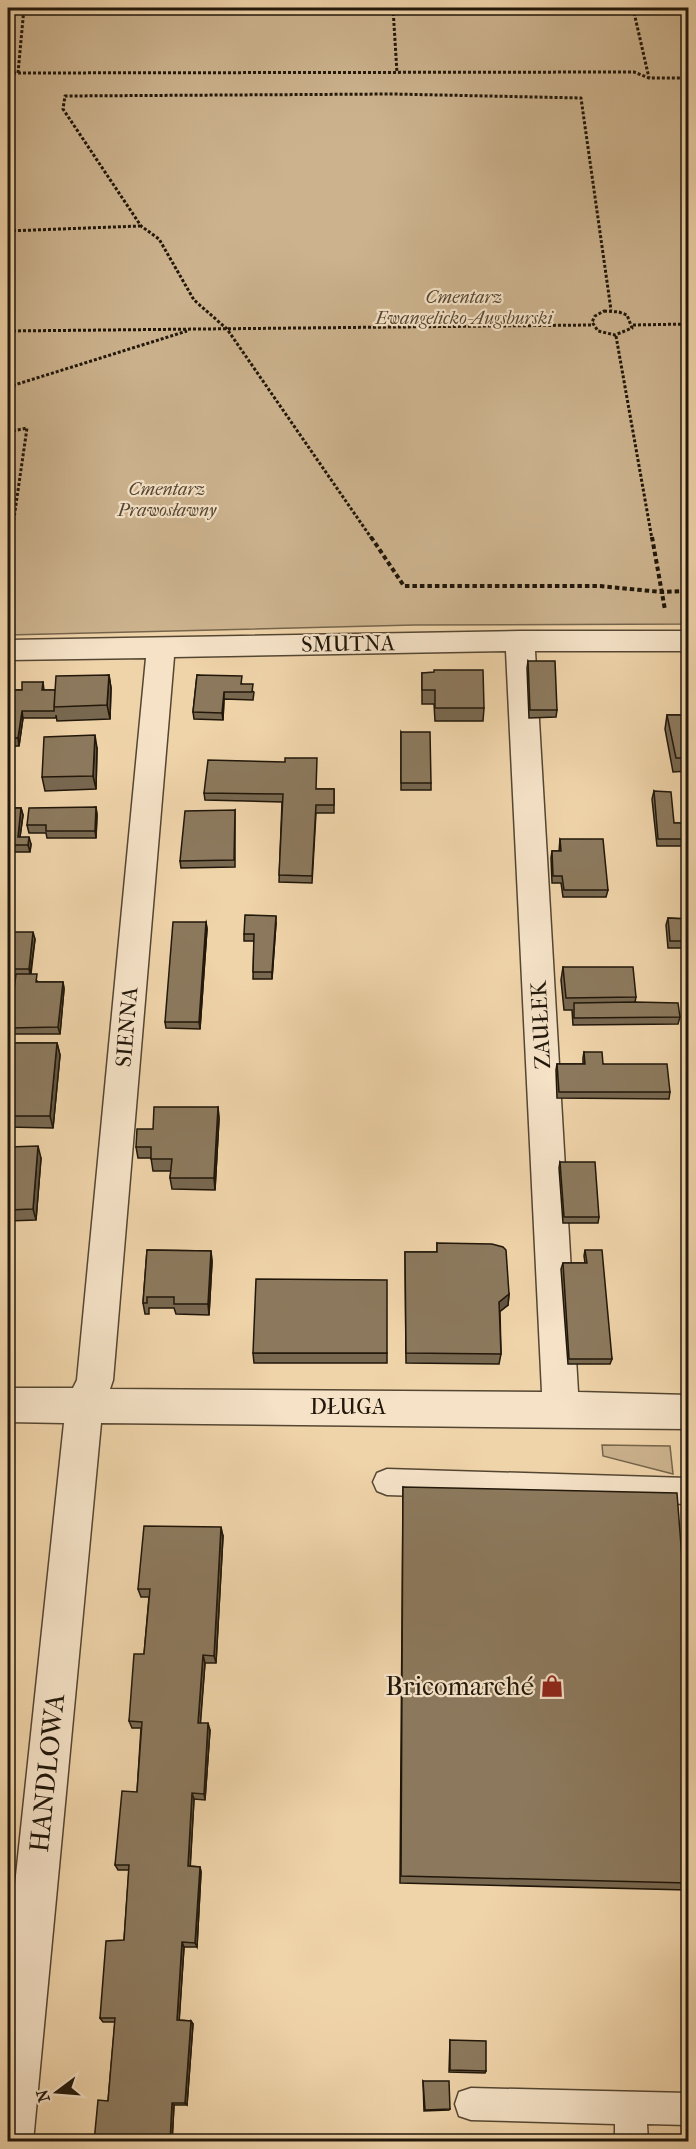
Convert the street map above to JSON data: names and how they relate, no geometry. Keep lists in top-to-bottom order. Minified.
{"streets":{"street":["SMUTNA","ZAUŁEK","SIENNA","DŁUGA","HANDLOWA"]},"crossings":[["SMUTNA","ZAUŁEK"],["SMUTNA","SIENNA"],["ZAUŁEK","DŁUGA"],["SIENNA","DŁUGA"],["SIENNA","HANDLOWA"],["DŁUGA","HANDLOWA"]],"parks":["Cmentarz Ewangelicko-Augsburski","Cmentarz Prawosławny"],"places":{"shop":["Bricomarché"]},"north":"left"}
